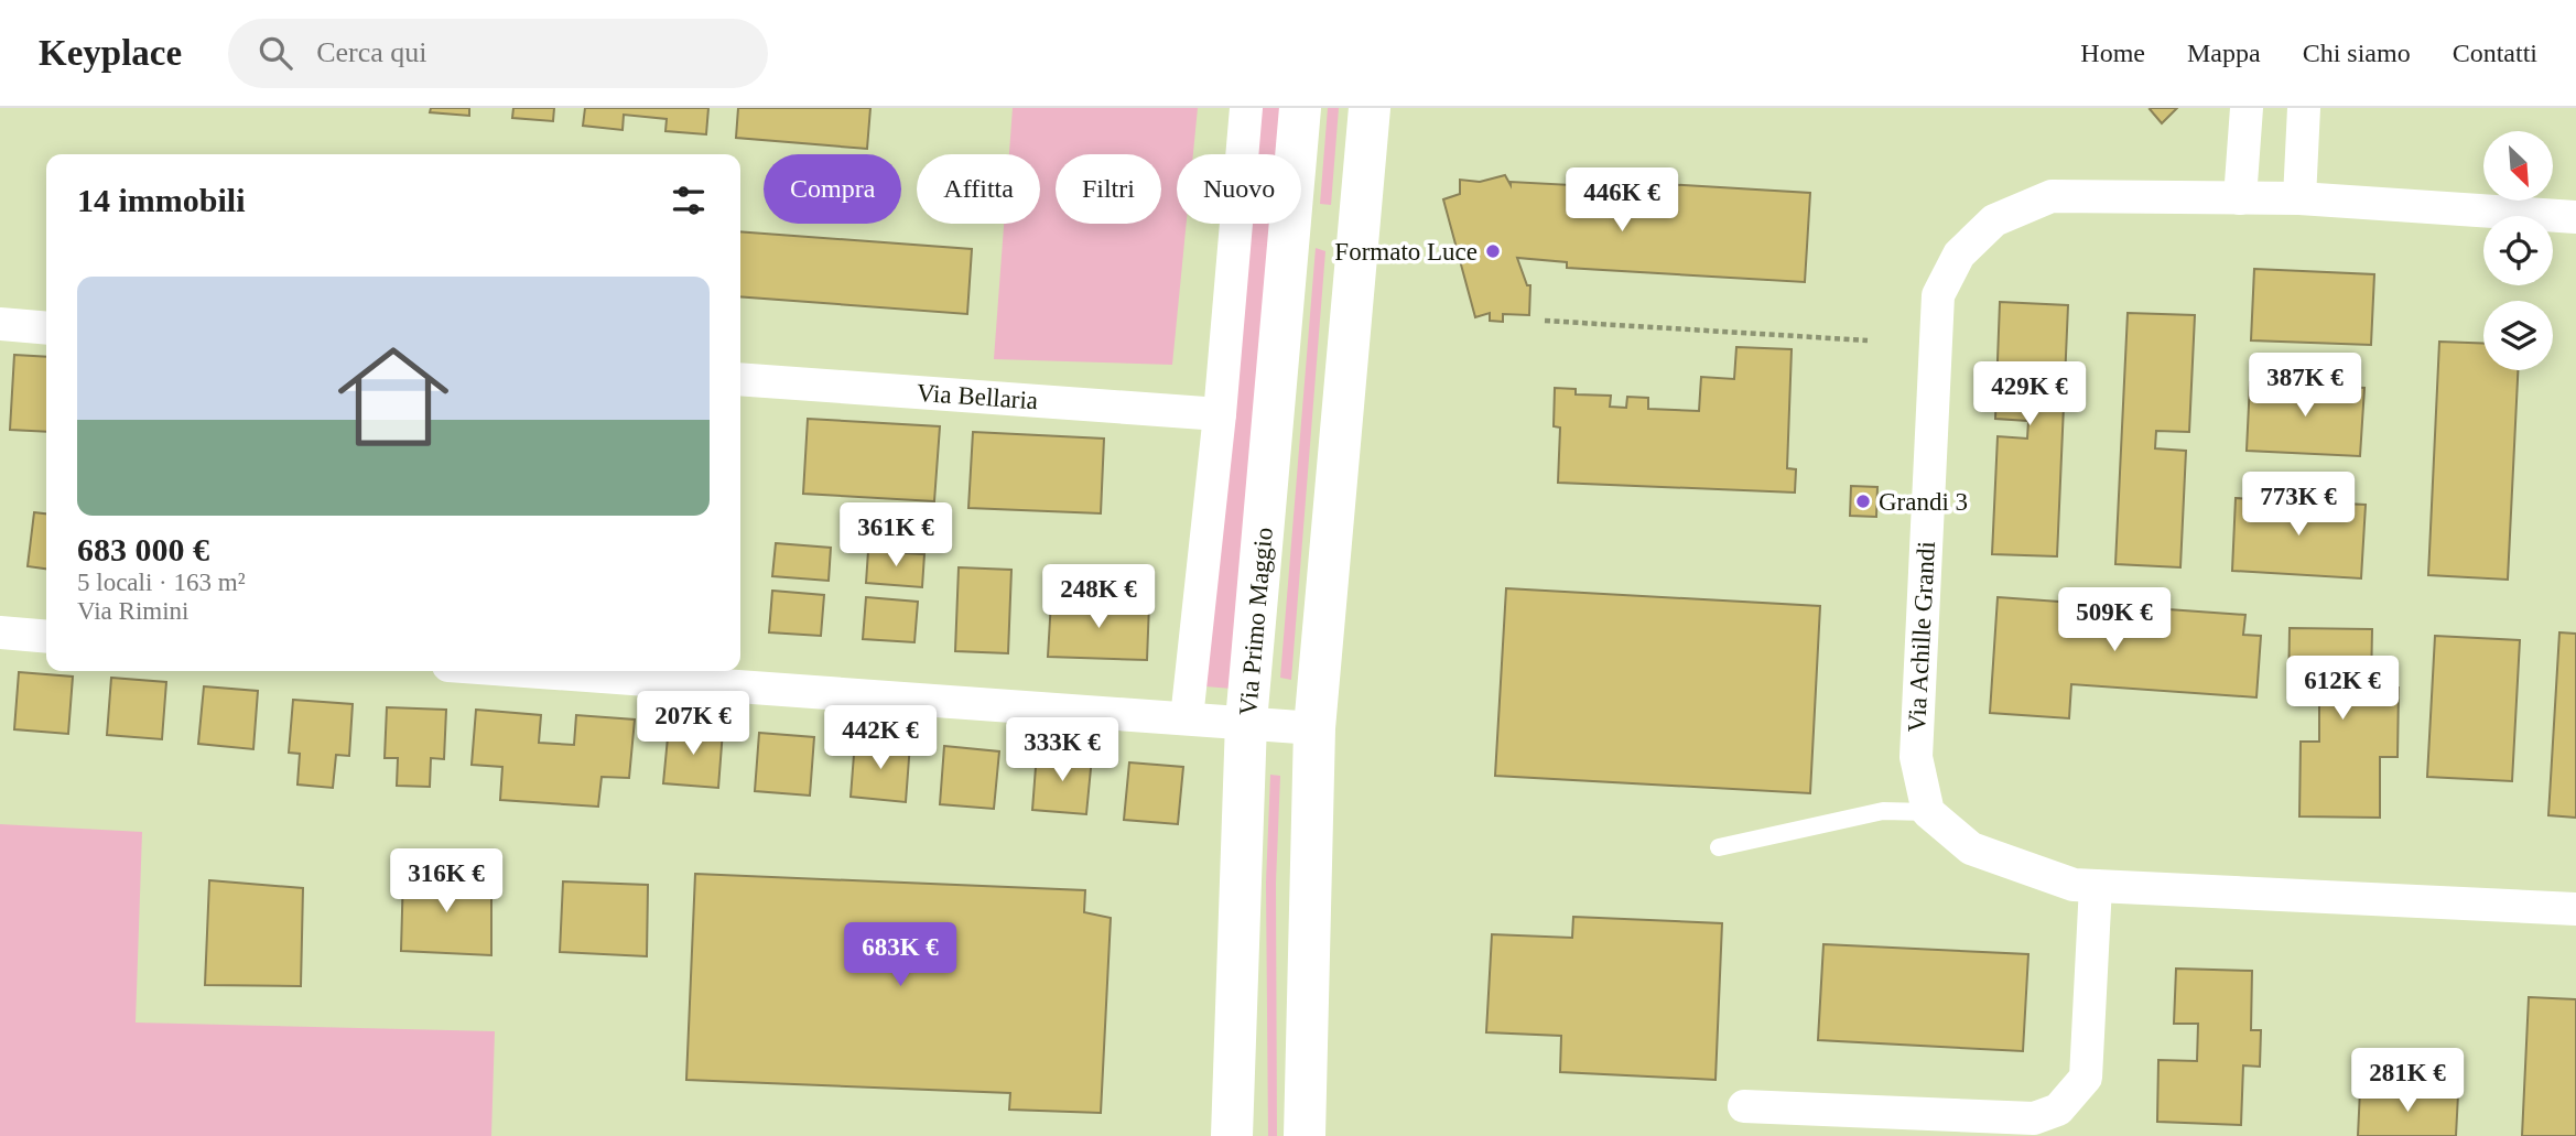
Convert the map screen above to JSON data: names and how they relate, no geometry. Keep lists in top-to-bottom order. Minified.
{"streets":{"street":["Via Bellaria","Via Primo Maggio","Via Achille Grandi"]},"places":["Formato Luce","Grandi 3"],"north":"bottom right","page":{"header":"Keyplace","search":"Cerca qui","nav":["Home","Mappa","Chi siamo","Contatti"],"chip":["Compra","Affitta","Filtri","Nuovo"],"heading":"14 immobili","price":["446K €","387K €","429K €","773K €","361K €","248K €","509K €","612K €","207K €","442K €","333K €","316K €","683K €","281K €"],"list":[{"name":"683 000 €","note":"5 locali · 163 m² · Via Rimini"}]}}
